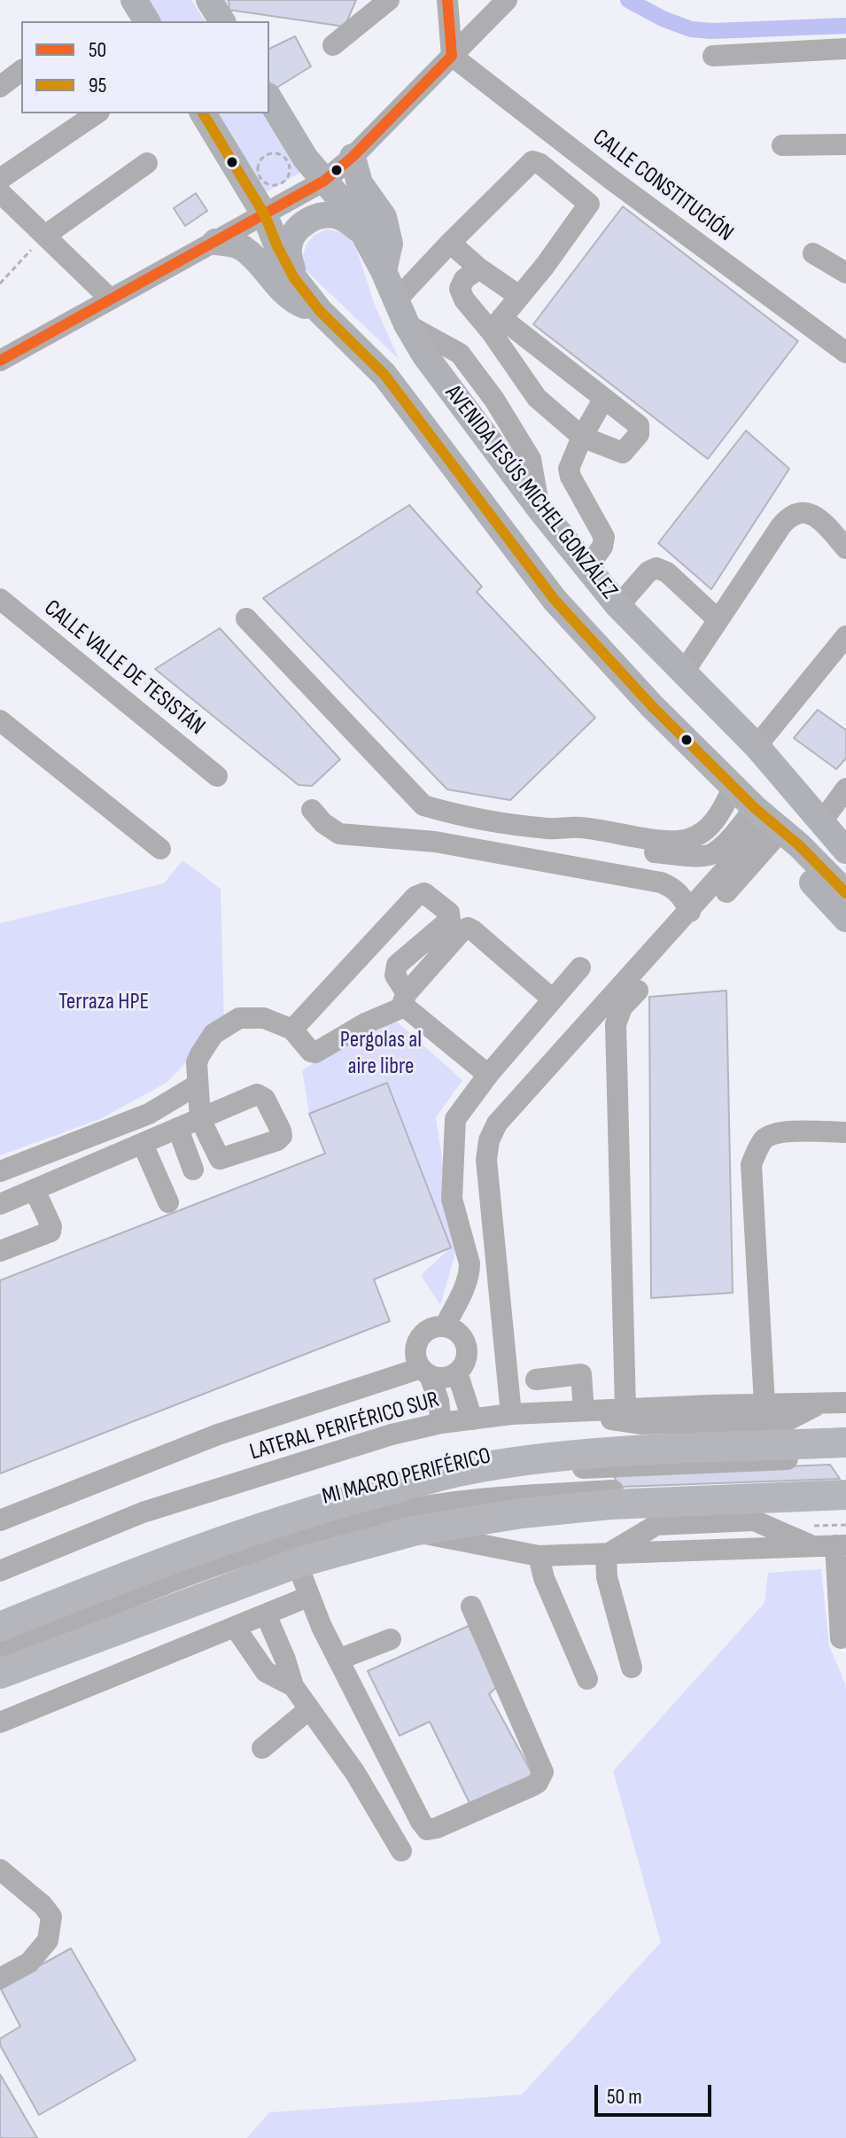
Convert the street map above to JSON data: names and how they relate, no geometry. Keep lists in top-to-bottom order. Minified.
{"streets":{"main road":["AVENIDA JESÚS MICHEL GONZÁLEZ"],"street":["CALLE CONSTITUCIÓN","CALLE VALLE DE TESISTÁN","LATERAL PERIFÉRICO SUR","MI MACRO PERIFÉRICO"]},"parks":["Terraza HPE","Pergolas al aire libre"],"lines":["transit line 50","transit line 95"],"legend":["50","95"],"scale_bar":"50 m"}
